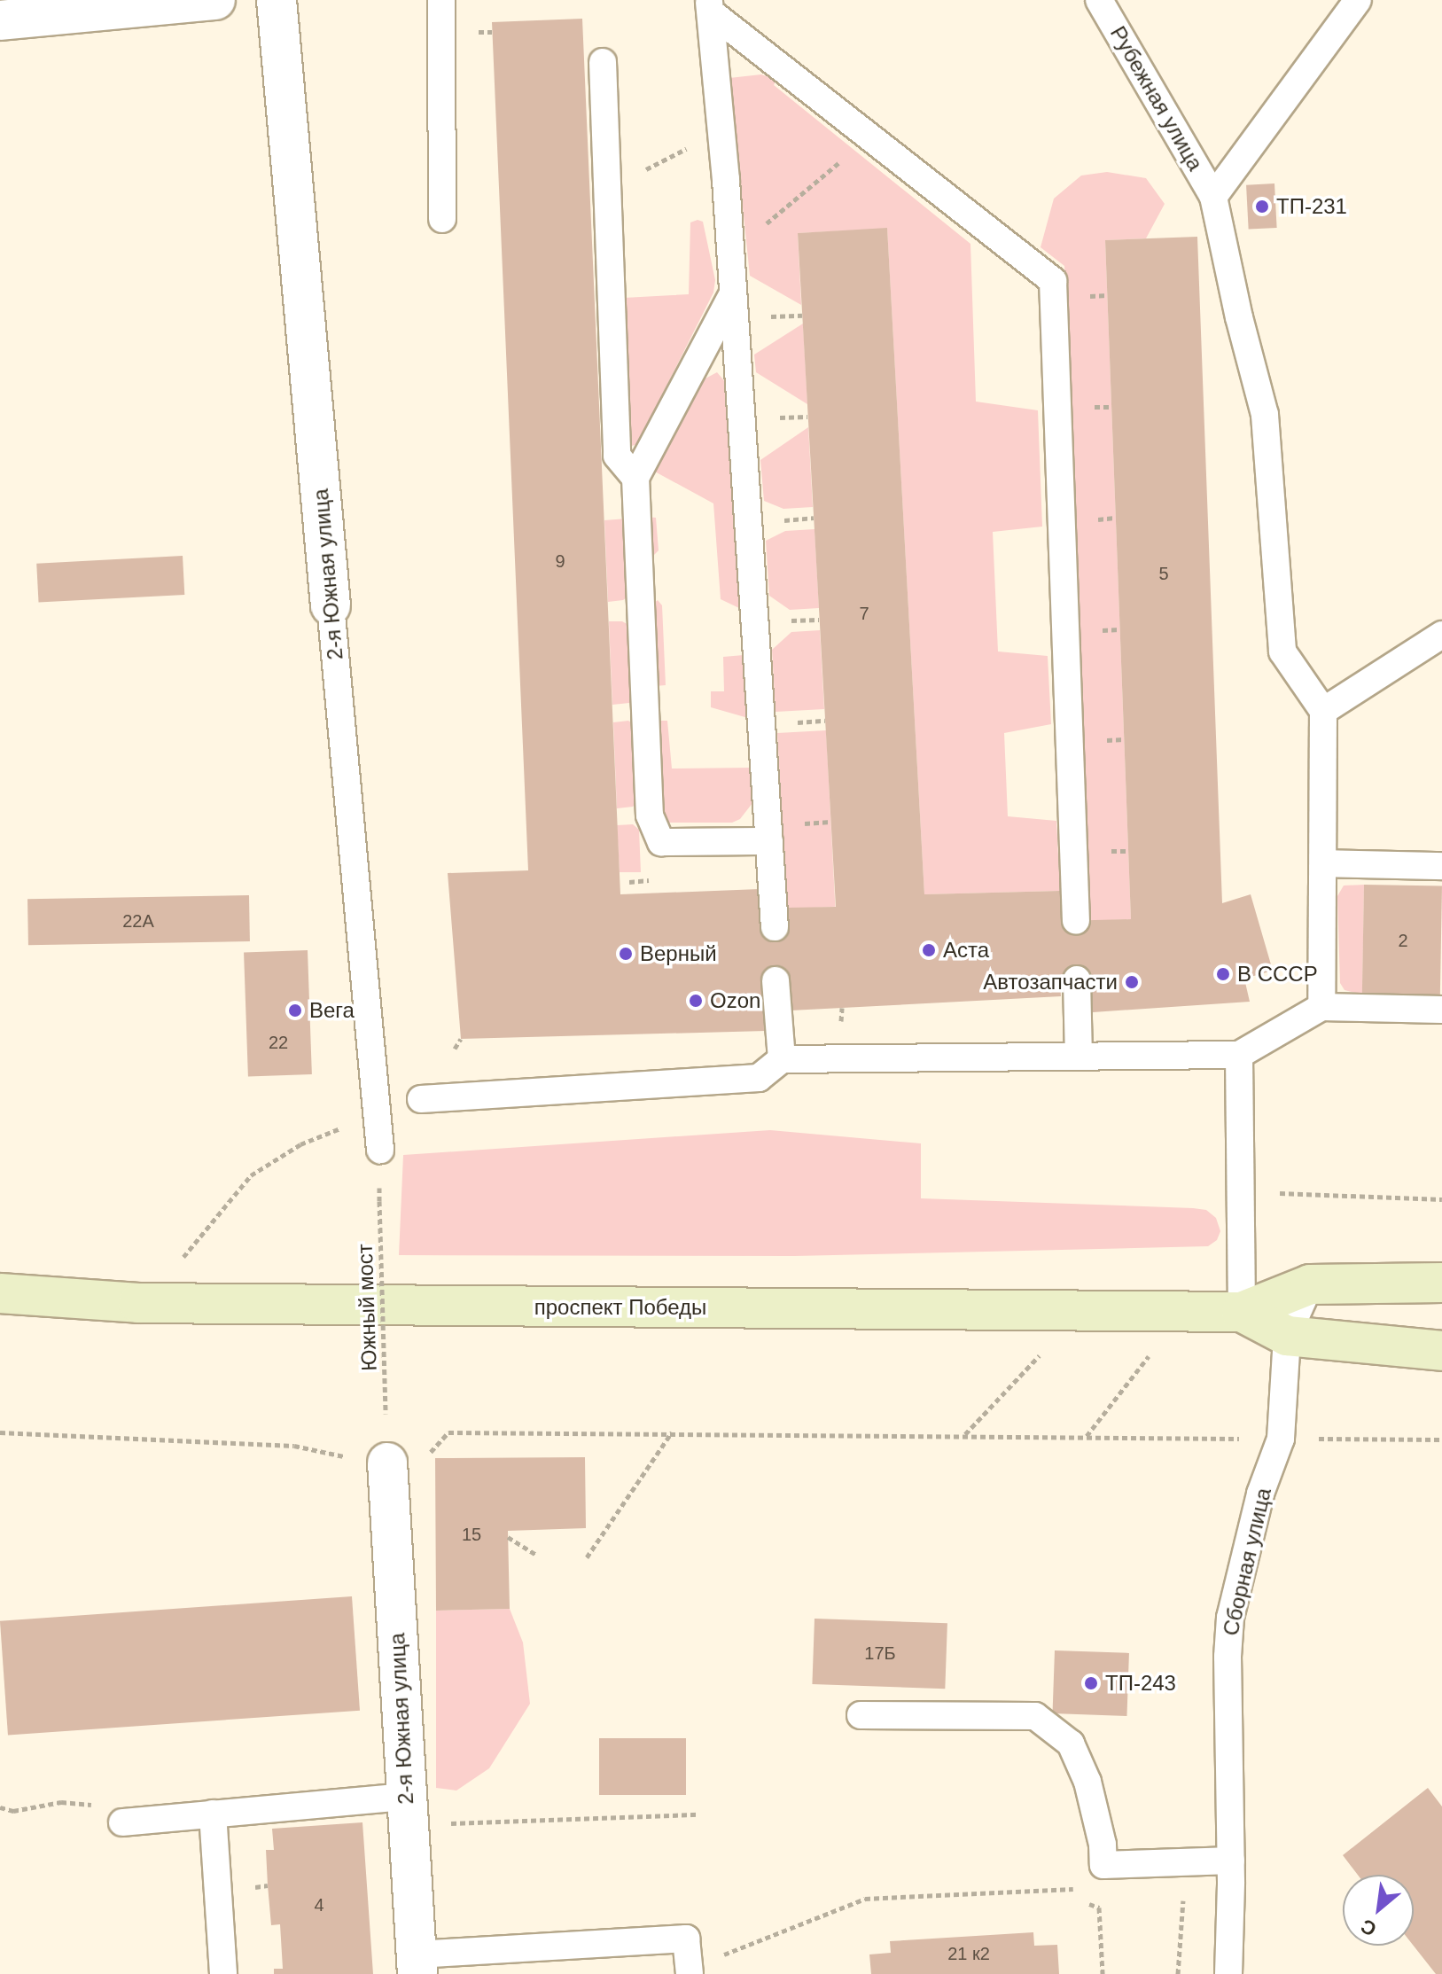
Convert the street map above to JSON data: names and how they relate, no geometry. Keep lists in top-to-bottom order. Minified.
{"streets":{"street":["2-я Южная улица","проспект Победы"],"lane":["Рубежная улица","Сборная улица"],"path":["Южный мост"]},"crossings":[["проспект Победы","Сборная улица"]],"places":["ТП-231","Аста","Верный","В СССР","Автозапчасти","Ozon","Вега","ТП-243"],"house_numbers":["9","5","7","22А","2","22","15","17Б","4","21 к2"],"north":"bottom left"}
